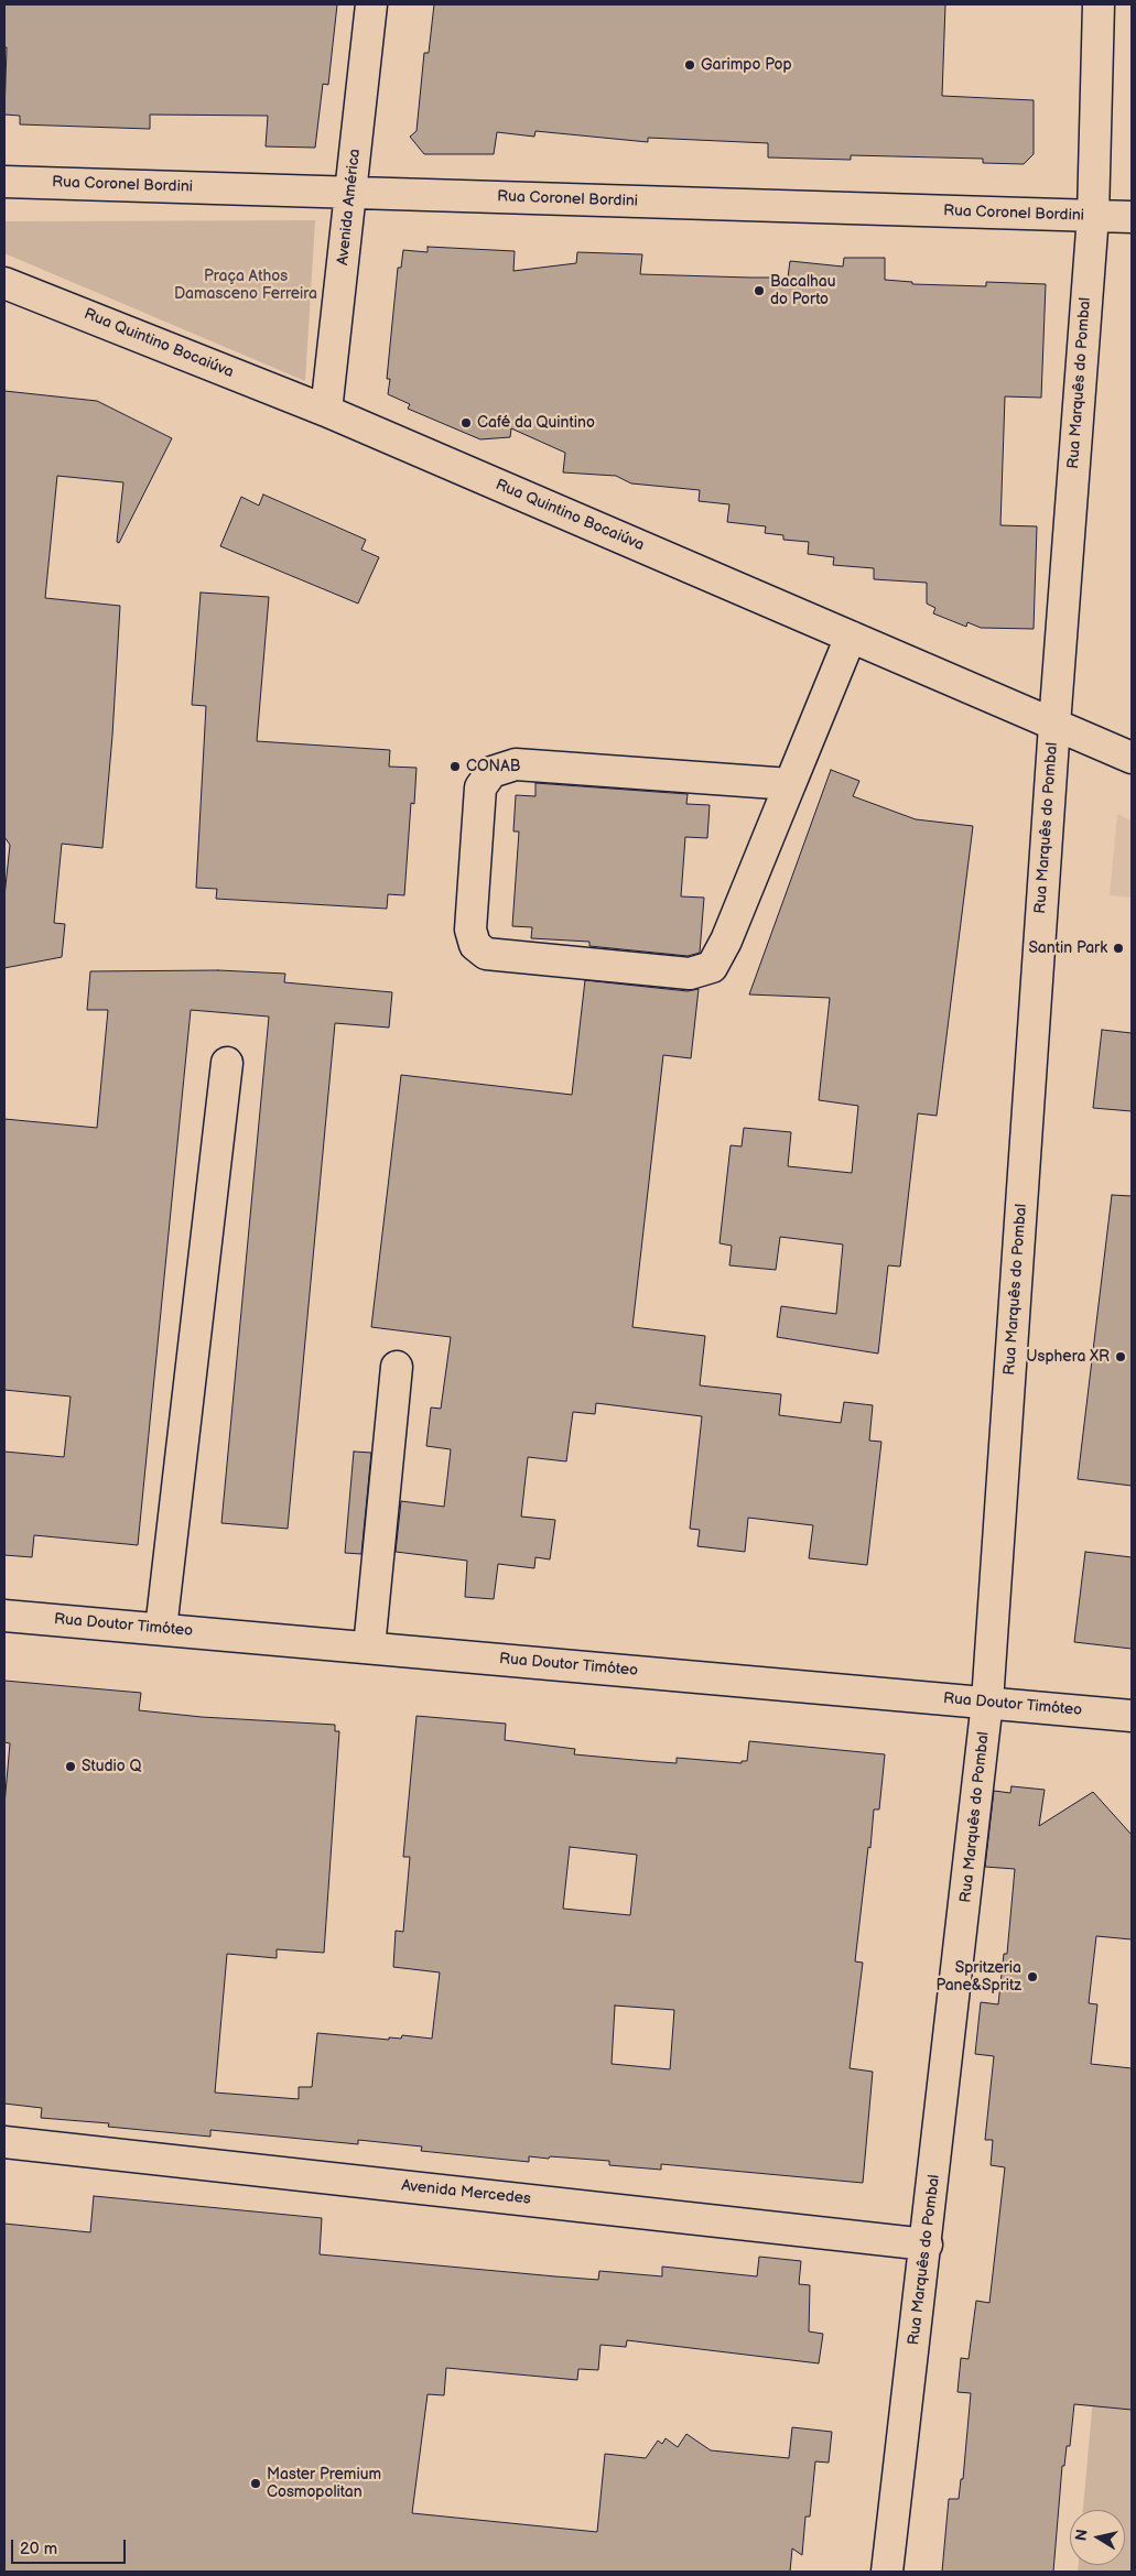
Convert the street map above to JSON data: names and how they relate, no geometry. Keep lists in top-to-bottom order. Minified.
{"streets":{"street":["Rua Coronel Bordini","Avenida América","Rua Quintino Bocaiúva","Rua Marquês do Pombal","Rua Doutor Timóteo","Avenida Mercedes"]},"crossings":[["Rua Coronel Bordini","Avenida América"],["Rua Coronel Bordini","Rua Marquês do Pombal"],["Avenida América","Rua Quintino Bocaiúva"],["Rua Quintino Bocaiúva","Rua Marquês do Pombal"],["Rua Marquês do Pombal","Rua Doutor Timóteo"],["Rua Marquês do Pombal","Avenida Mercedes"]],"parks":["Praça Athos Damasceno Ferreira"],"places":["Garimpo Pop","Bacalhau do Porto","Café da Quintino","CONAB","Santin Park","Usphera XR","Studio Q","Spritzeria Pane&Spritz","Master Premium Cosmopolitan"],"scale_bar":"20 m","north":"left"}
